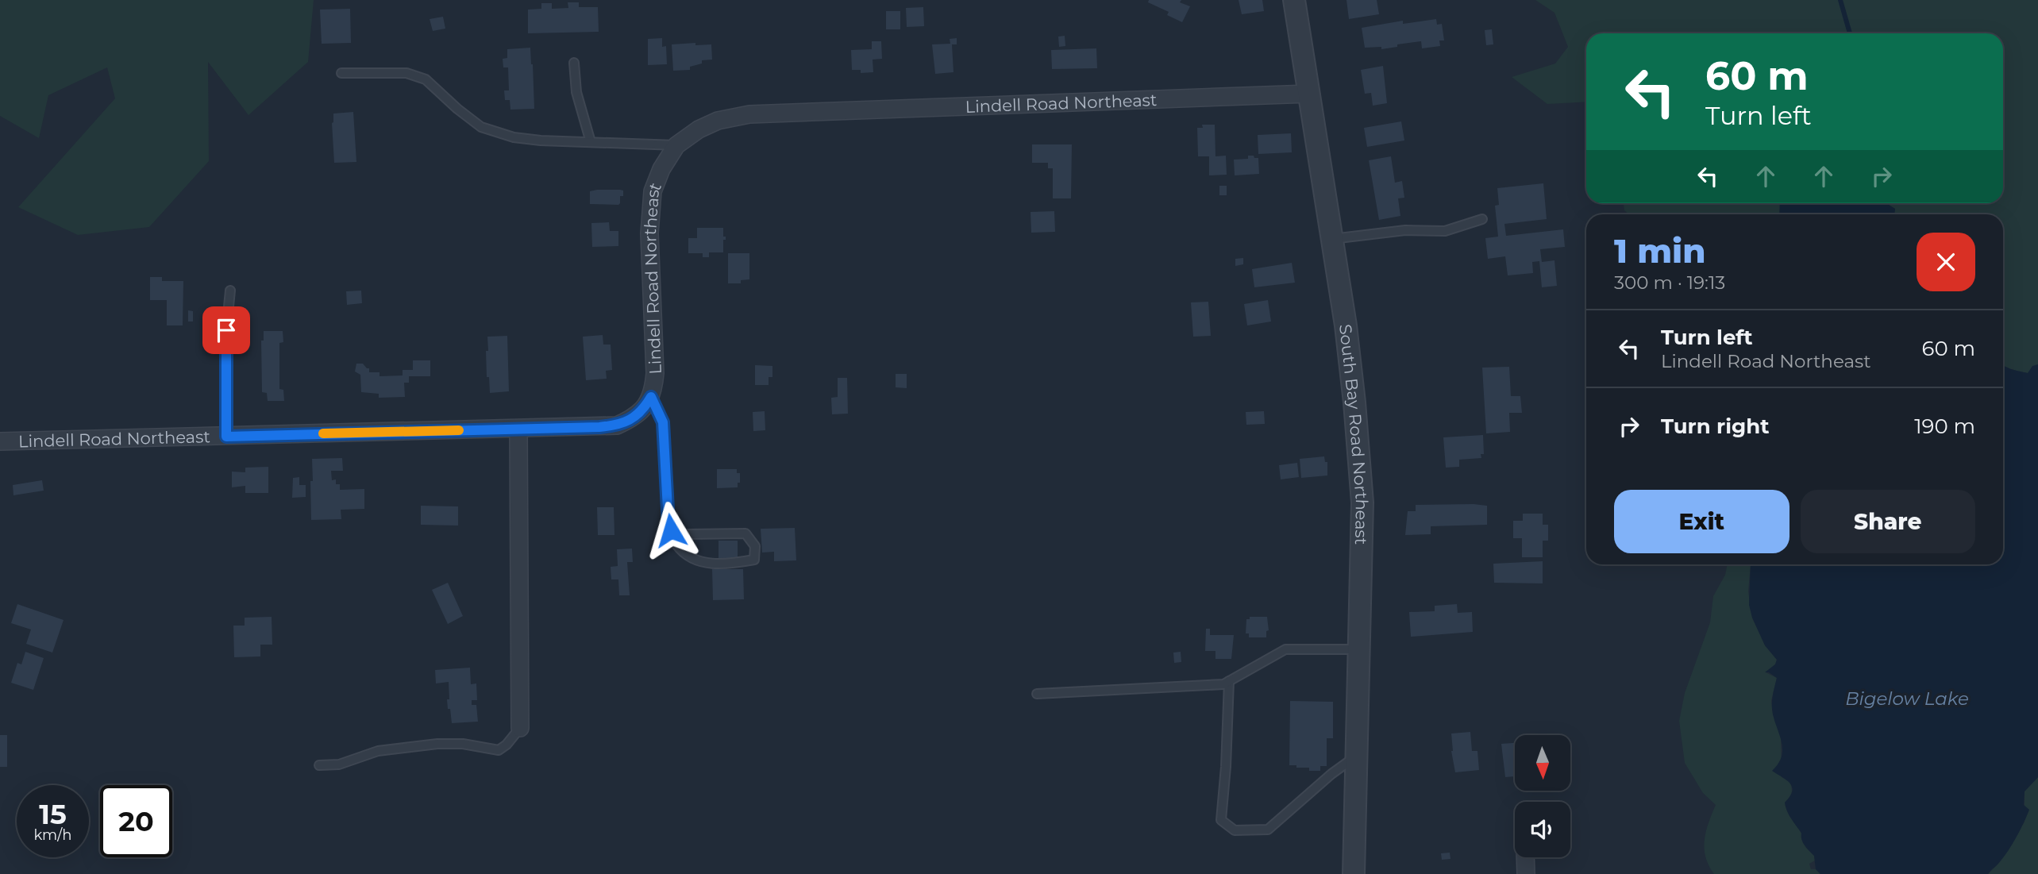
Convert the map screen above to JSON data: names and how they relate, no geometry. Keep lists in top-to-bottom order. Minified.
{"streets":{"street":["Lindell Road Northeast","South Bay Road Northeast"]},"crossings":[["Lindell Road Northeast","South Bay Road Northeast"]],"water":["Bigelow Lake"],"north":"bottom","page":{"turn":["60 m","Turn left"],"heading":["1 min","300 m · 19:13"],"list":[{"name":"Turn left","note":"Lindell Road Northeast","value":"60 m"},{"name":"Turn right","value":"190 m"}],"buttons":["Exit","Share"],"speed":"15 km/h","limit":"20"}}
